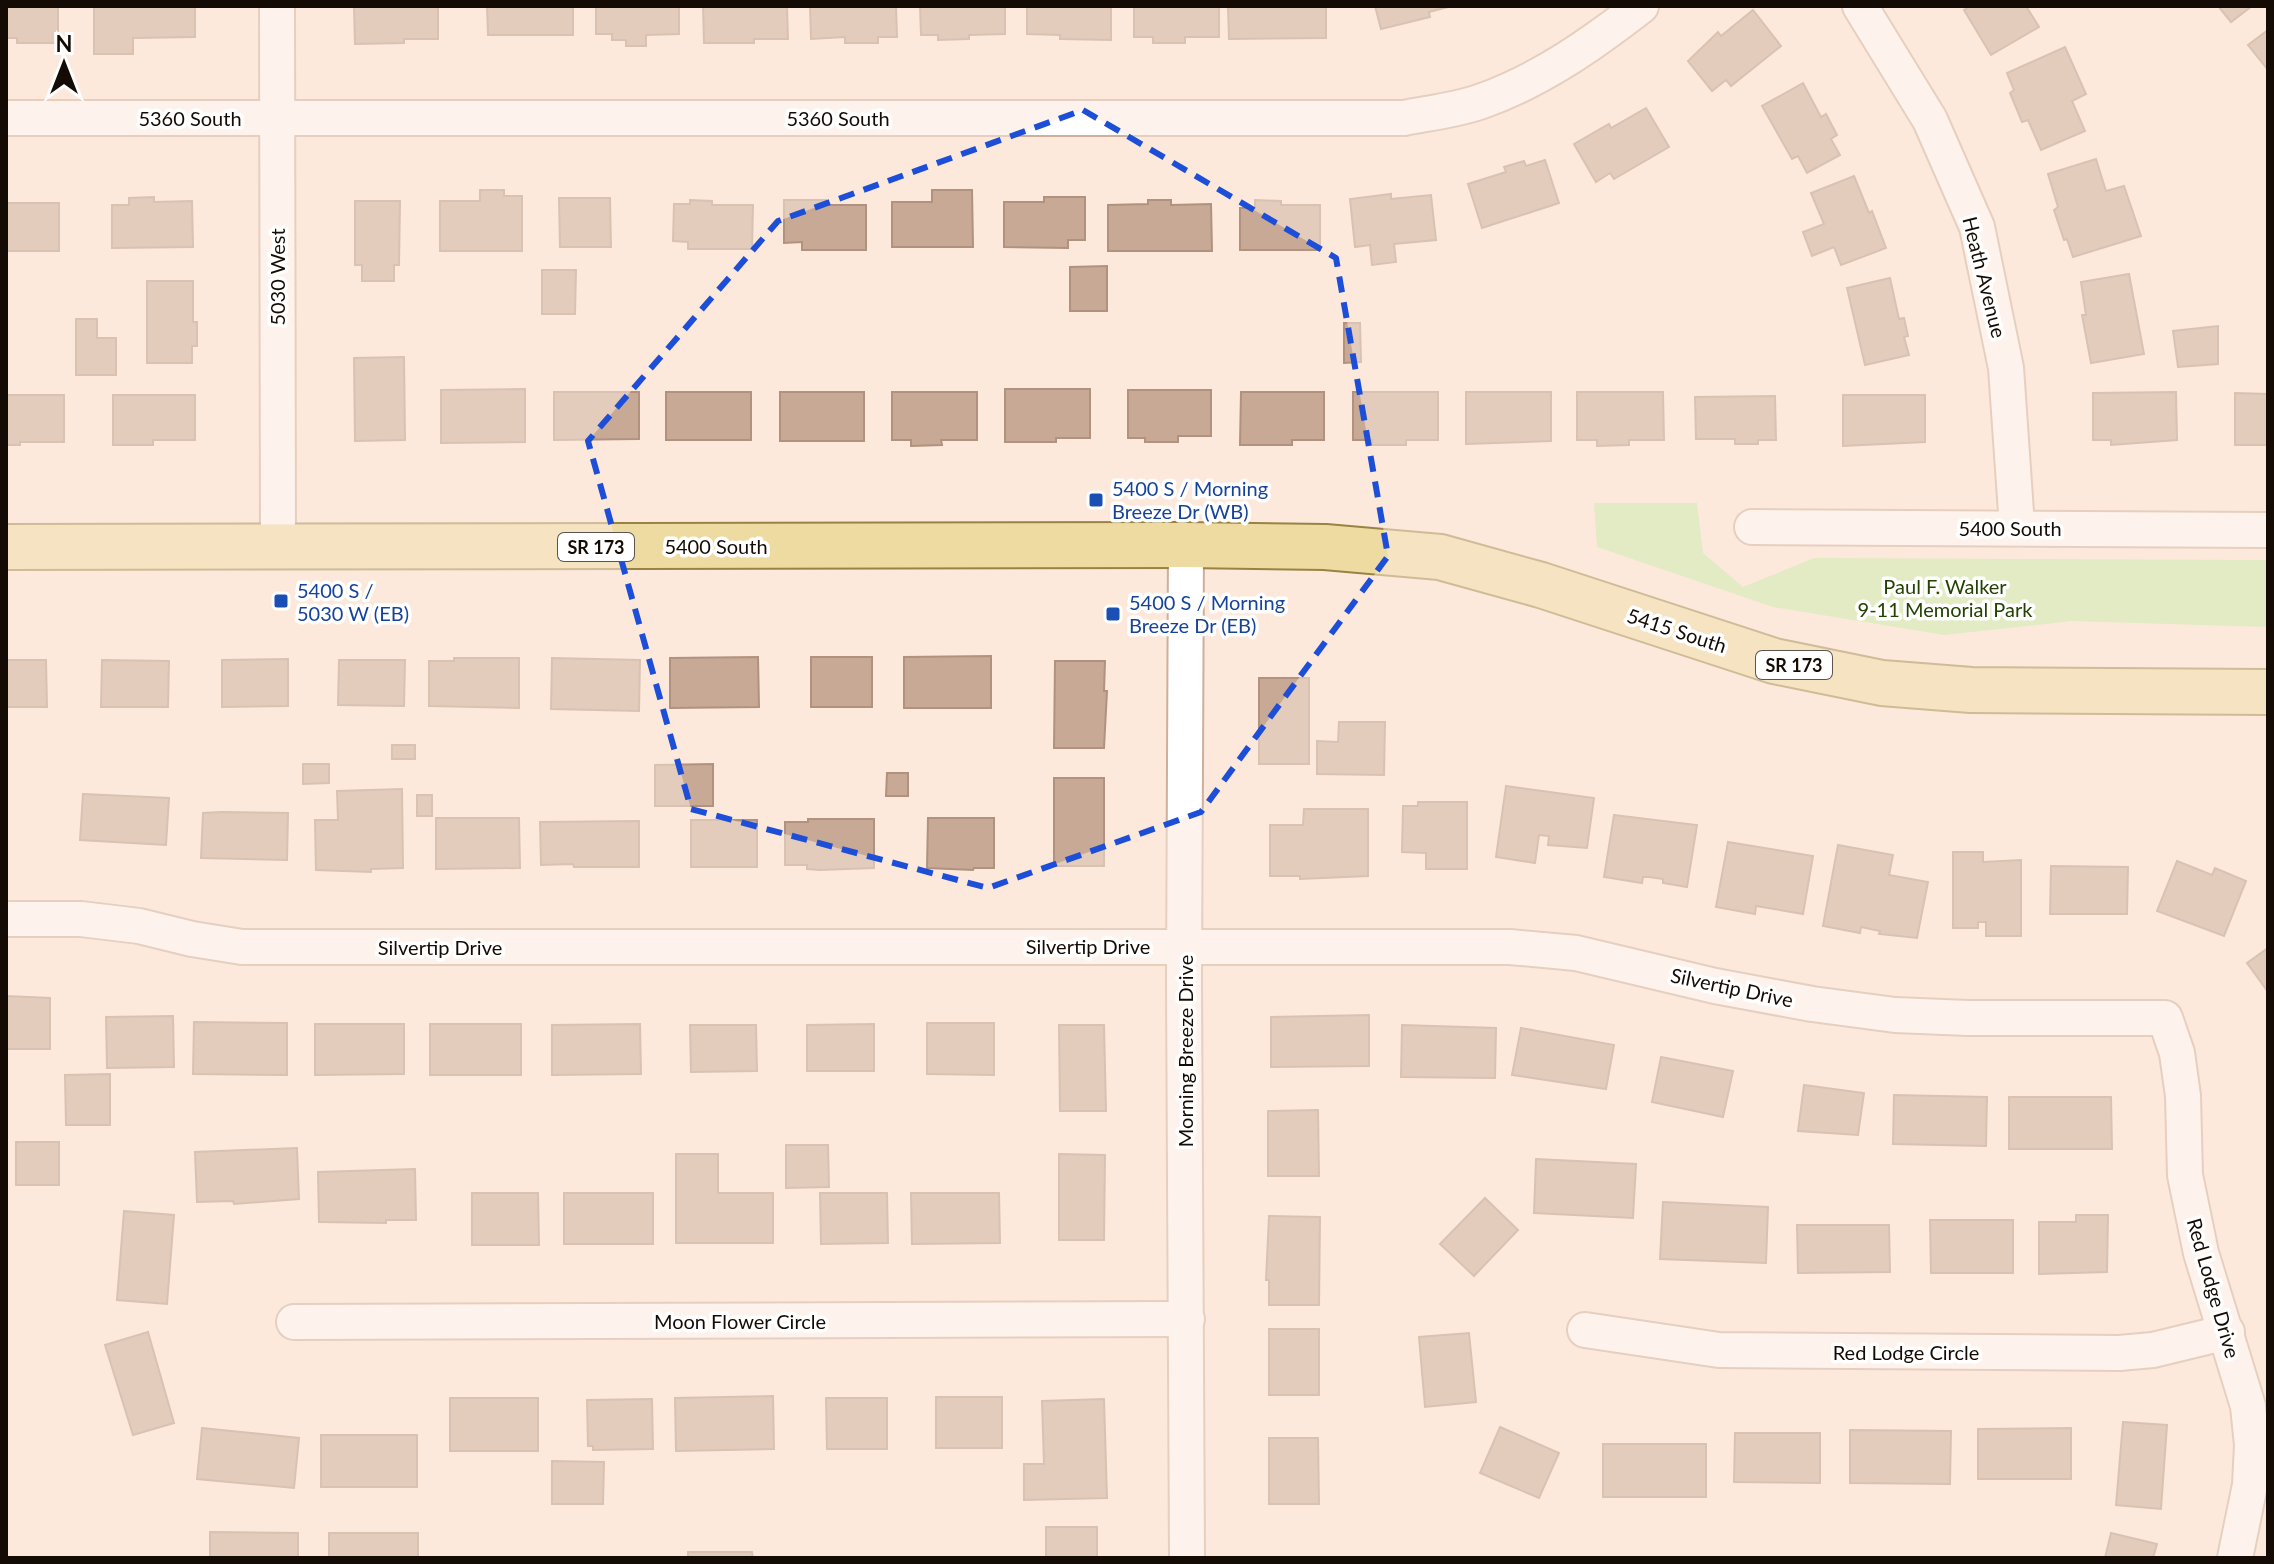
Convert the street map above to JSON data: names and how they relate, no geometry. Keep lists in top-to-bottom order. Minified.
{"streets":{"main road":["5400 South","SR 173","5415 South"],"street":["5360 South","5030 West","Heath Avenue","Silvertip Drive","Morning Breeze Drive","Red Lodge Drive","Moon Flower Circle","Red Lodge Circle"]},"crossings":[["5360 South","5030 West"],["5030 West","5400 South"],["Heath Avenue","5400 South"],["5400 South","5415 South"],["5400 South","Morning Breeze Drive"],["5415 South","Morning Breeze Drive"],["Silvertip Drive","Morning Breeze Drive"],["Silvertip Drive","Red Lodge Drive"],["Morning Breeze Drive","Moon Flower Circle"],["Red Lodge Drive","Red Lodge Circle"]],"parks":["Paul F. Walker 9-11 Memorial Park"],"places":{"transit":["5400 S / Morning Breeze Dr (WB)","5400 S / 5030 W (EB)","5400 S / Morning Breeze Dr (EB)"]},"north":"top"}
